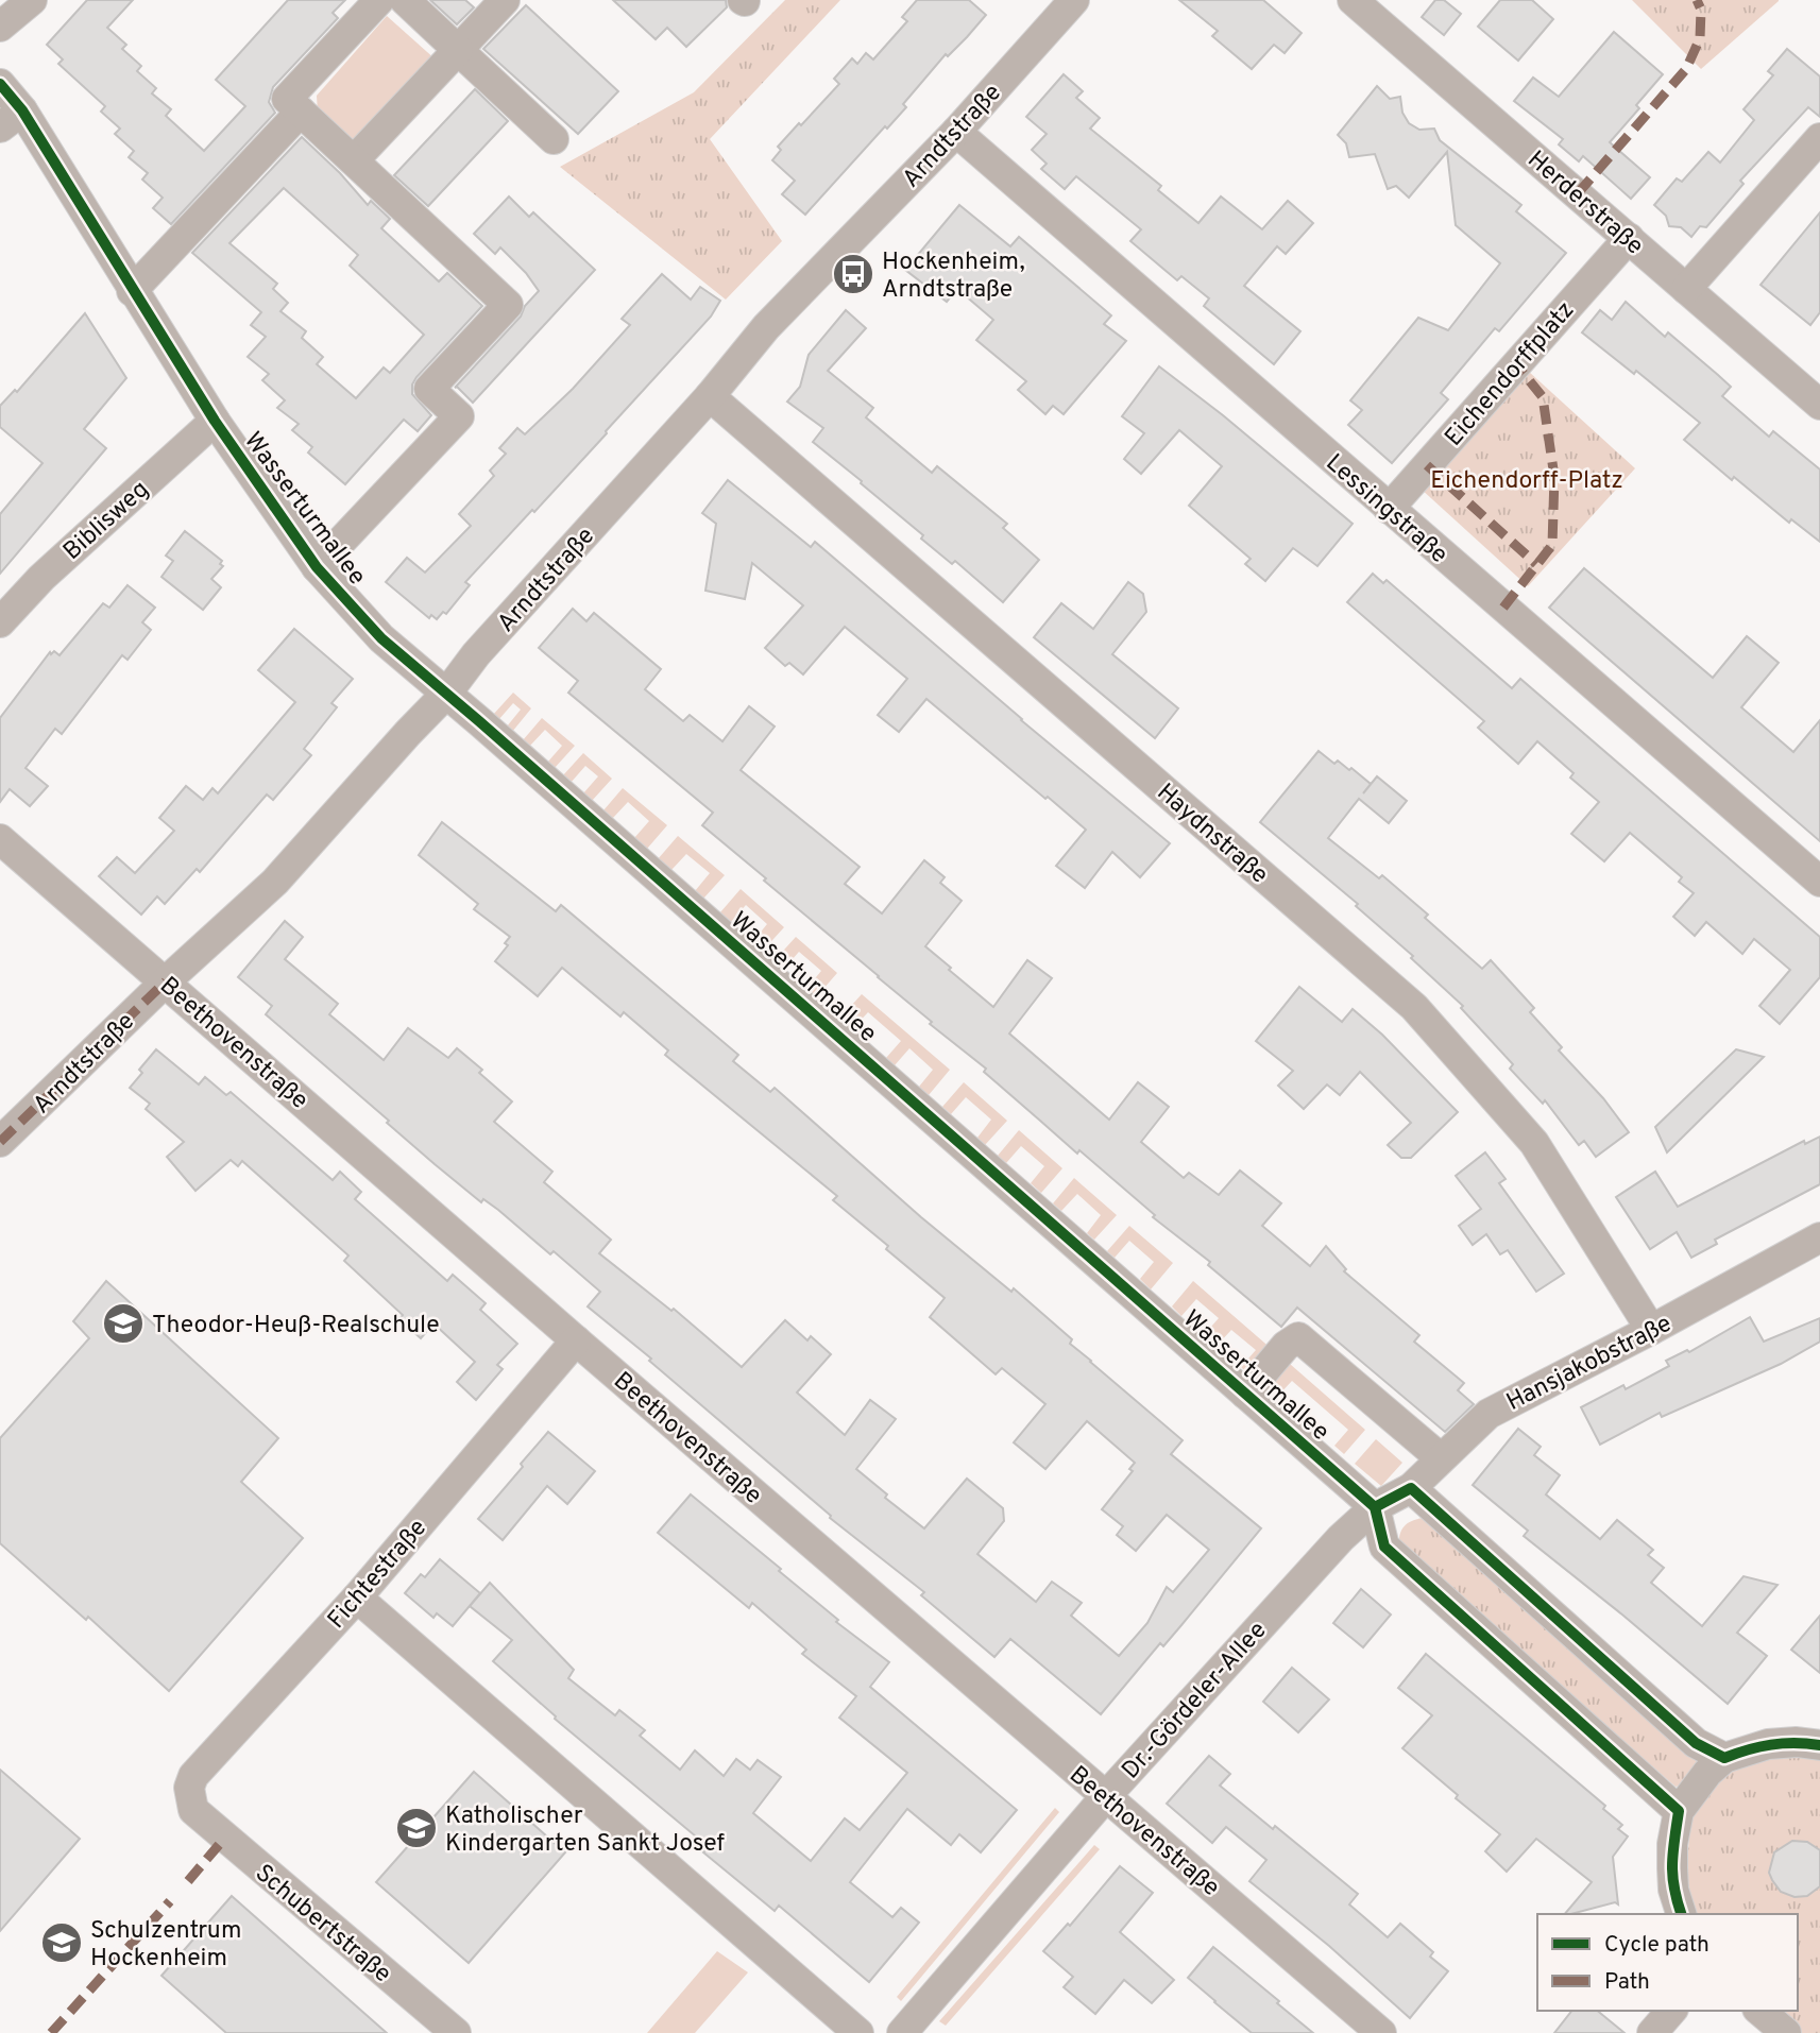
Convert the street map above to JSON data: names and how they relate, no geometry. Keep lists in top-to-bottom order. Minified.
{"streets":{"street":["Arndtstraße","Herderstraße","Eichendorffplatz","Wasserturmallee","Lessingstraße","Biblisweg","Haydnstraße","Beethovenstraße","Hansjakobstraße","Fichtestraße","Dr.-Gördeler-Allee","Schubertstraße"]},"crossings":[["Arndtstraße","Wasserturmallee"],["Arndtstraße","Lessingstraße"],["Arndtstraße","Haydnstraße"],["Arndtstraße","Beethovenstraße"],["Herderstraße","Eichendorffplatz"],["Eichendorffplatz","Lessingstraße"],["Wasserturmallee","Biblisweg"],["Wasserturmallee","Hansjakobstraße"],["Wasserturmallee","Dr.-Gördeler-Allee"],["Haydnstraße","Hansjakobstraße"],["Beethovenstraße","Fichtestraße"],["Beethovenstraße","Dr.-Gördeler-Allee"],["Hansjakobstraße","Dr.-Gördeler-Allee"],["Fichtestraße","Schubertstraße"]],"parks":["Eichendorff-Platz"],"places":{"bus stop":["Hockenheim, Arndtstraße"],"school or university":["Theodor-Heuß-Realschule","Katholischer Kindergarten Sankt Josef","Schulzentrum Hockenheim"]},"legend":["Cycle path","Path"]}
